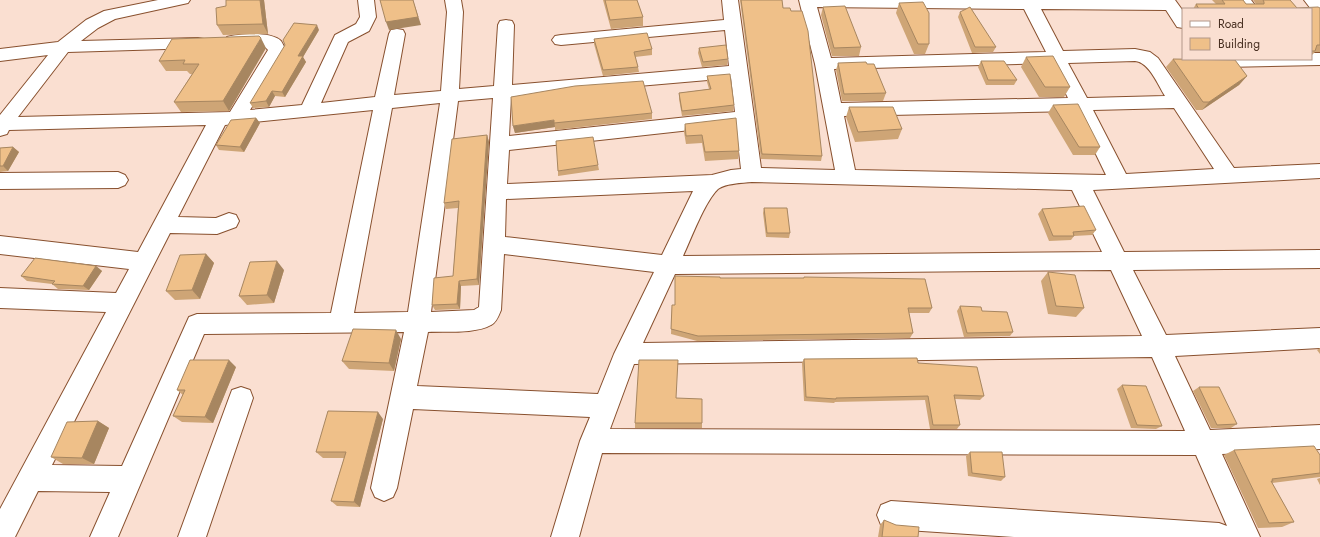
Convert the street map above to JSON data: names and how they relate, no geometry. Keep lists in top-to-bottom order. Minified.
{"legend":["Road","Building"]}
